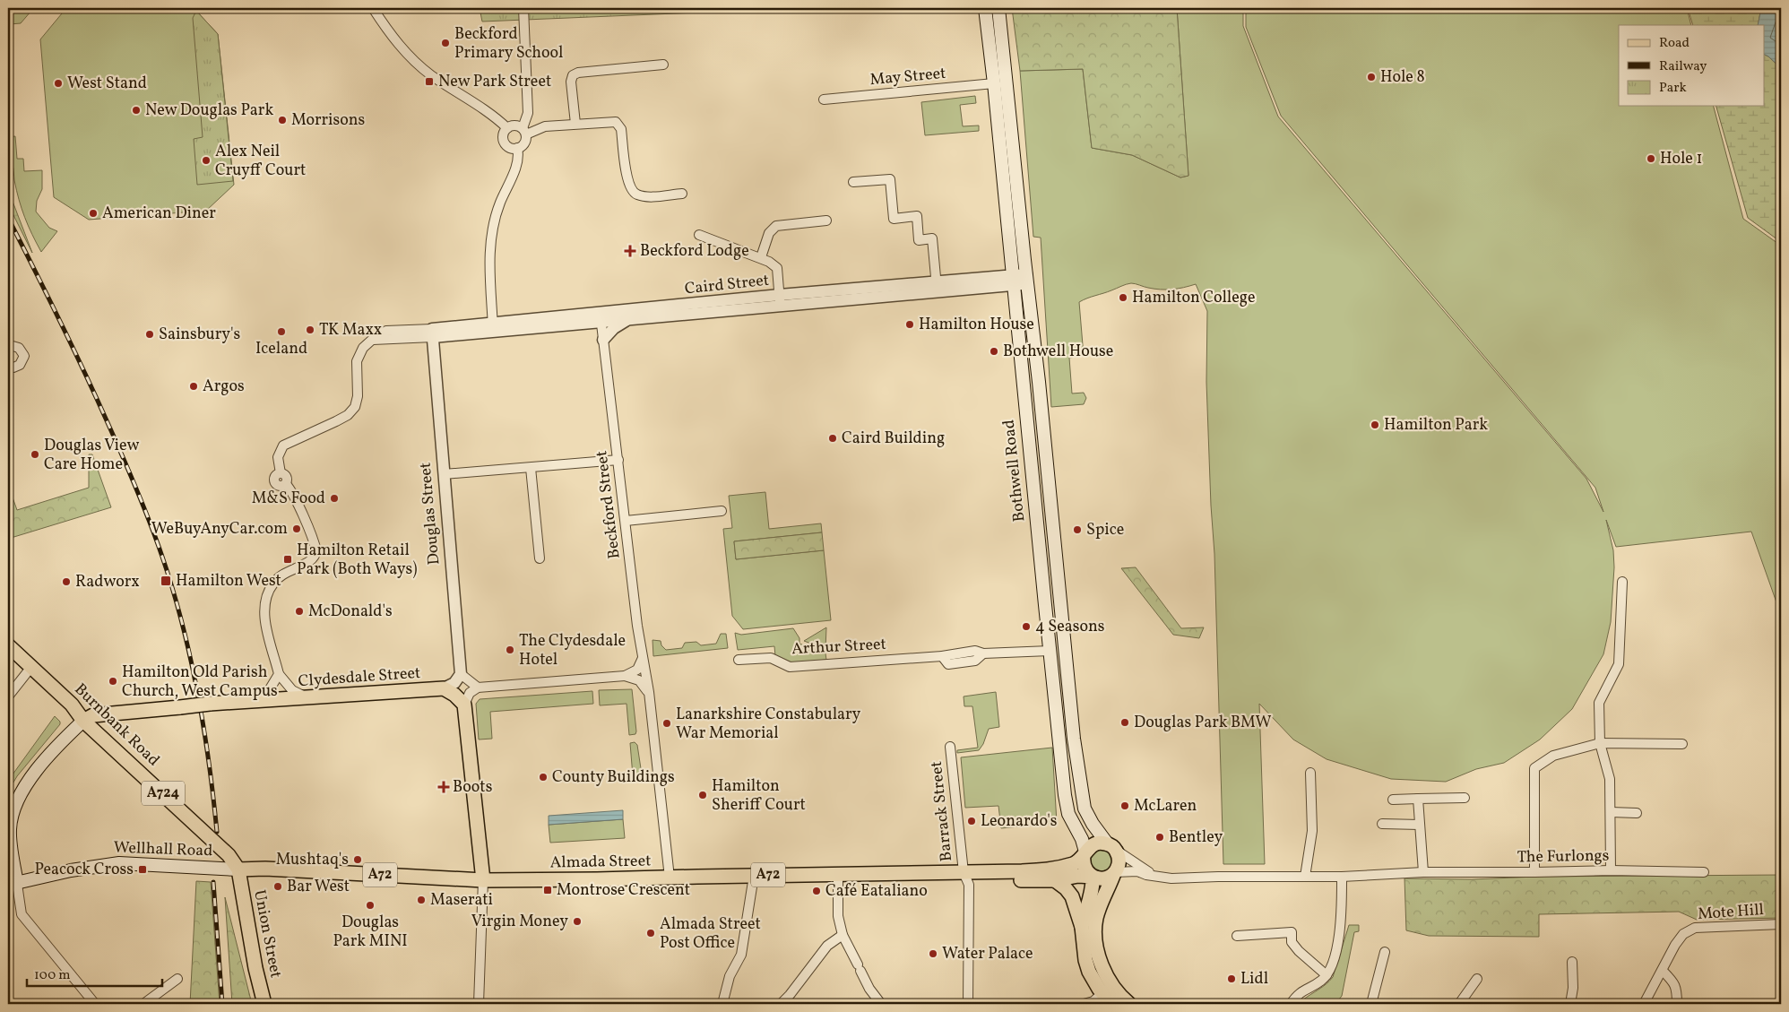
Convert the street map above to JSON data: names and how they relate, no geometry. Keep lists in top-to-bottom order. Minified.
{"streets":{"main road":["Bothwell Road","Clydesdale Street","Burnbank Road","A724","Wellhall Road","Almada Street","A72","Union Street"],"street":["May Street","Caird Street","Beckford Street","Douglas Street","Arthur Street","Barrack Street","The Furlongs","Mote Hill"]},"crossings":[["May Street","Bothwell Road"],["Caird Street","Bothwell Road"],["Caird Street","Beckford Street"],["Caird Street","Douglas Street"],["Bothwell Road","Arthur Street"],["Bothwell Road","The Furlongs"],["Bothwell Road","Almada Street"],["Beckford Street","Almada Street"],["Clydesdale Street","Burnbank Road"],["Burnbank Road","Wellhall Road"],["Burnbank Road","Almada Street"],["Burnbank Road","Union Street"],["Barrack Street","Almada Street"],["Wellhall Road","Almada Street"],["Wellhall Road","Union Street"],["The Furlongs","Almada Street"],["Almada Street","Union Street"]],"places":{"other":["Beckford Primary School","Hole 8","West Stand","New Douglas Park","Morrisons","Hole 1","Alex Neil Cruyff Court","American Diner","Hamilton College","Hamilton House","TK Maxx","Iceland","Sainsbury's","Bothwell House","Argos","Hamilton Park","Caird Building","Douglas View Care Home","M&S Food","WeBuyAnyCar.com","Spice","Radworx","McDonald's","4 Seasons","The Clydesdale Hotel","Hamilton Old Parish Church, West Campus","Douglas Park BMW","Lanarkshire Constabulary War Memorial","County Buildings","Hamilton Sheriff Court","McLaren","Leonardo's","Bentley","Mushtaq's","Bar West","Café Eataliano","Maserati","Douglas Park MINI","Virgin Money","Almada Street Post Office","Water Palace","Lidl"],"transit":["New Park Street","Hamilton Retail Park (Both Ways)","Hamilton West","Peacock Cross","Montrose Crescent"],"health":["Beckford Lodge","Boots"]},"legend":["Road","Railway","Park"],"scale_bar":"100 m"}
